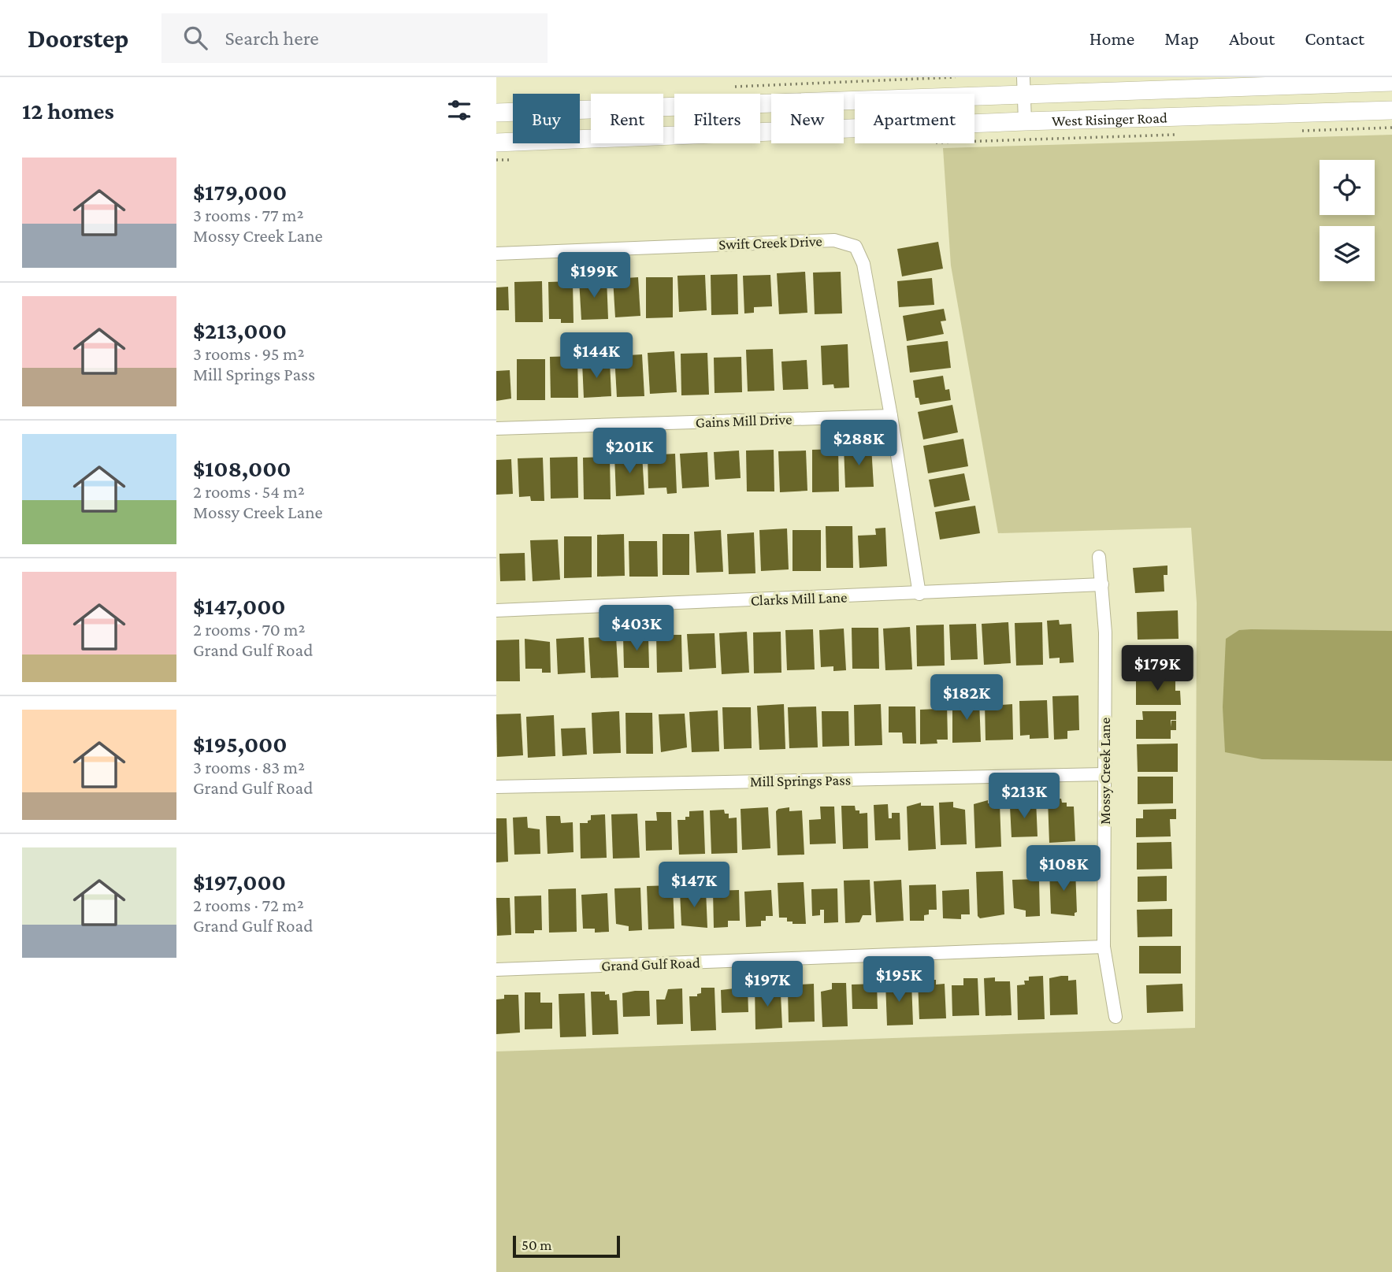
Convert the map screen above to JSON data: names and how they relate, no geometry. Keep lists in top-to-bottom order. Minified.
{"streets":{"main road":["West Risinger Road"],"street":["Swift Creek Drive","Gains Mill Drive","Clarks Mill Lane","Mossy Creek Lane","Mill Springs Pass","Grand Gulf Road"]},"crossings":[["Swift Creek Drive","Gains Mill Drive"],["Swift Creek Drive","Clarks Mill Lane"],["Clarks Mill Lane","Mossy Creek Lane"],["Mossy Creek Lane","Mill Springs Pass"],["Mossy Creek Lane","Grand Gulf Road"]],"scale_bar":"50 m","page":{"header":"Doorstep","search":"Search here","nav":["Home","Map","About","Contact"],"heading":"12 homes","chip":["Buy","Rent","Filters","New","Apartment"],"list":[{"name":"$179,000","note":"3 rooms · 77 m² · Mossy Creek Lane"},{"name":"$213,000","note":"3 rooms · 95 m² · Mill Springs Pass"},{"name":"$108,000","note":"2 rooms · 54 m² · Mossy Creek Lane"},{"name":"$147,000","note":"2 rooms · 70 m² · Grand Gulf Road"},{"name":"$195,000","note":"3 rooms · 83 m² · Grand Gulf Road"},{"name":"$197,000","note":"2 rooms · 72 m² · Grand Gulf Road"}],"price":["$199K","$144K","$288K","$201K","$403K","$179K","$182K","$213K","$108K","$147K","$195K","$197K"],"scale":"50 m"}}
